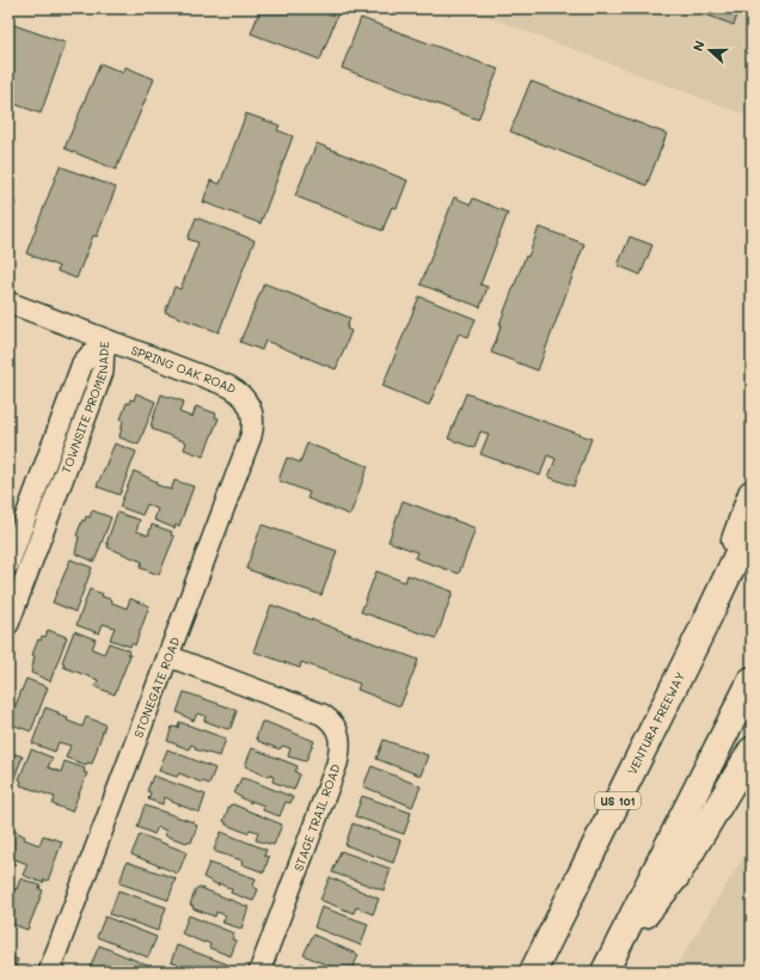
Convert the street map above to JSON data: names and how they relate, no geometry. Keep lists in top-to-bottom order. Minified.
{"streets":{"highway":["VENTURA FREEWAY","US 101"],"street":["SPRING OAK ROAD","TOWNSITE PROMENADE","STONEGATE ROAD","STAGE TRAIL ROAD"]},"crossings":[["SPRING OAK ROAD","TOWNSITE PROMENADE"],["SPRING OAK ROAD","STONEGATE ROAD"],["STONEGATE ROAD","STAGE TRAIL ROAD"]],"north":"left"}
